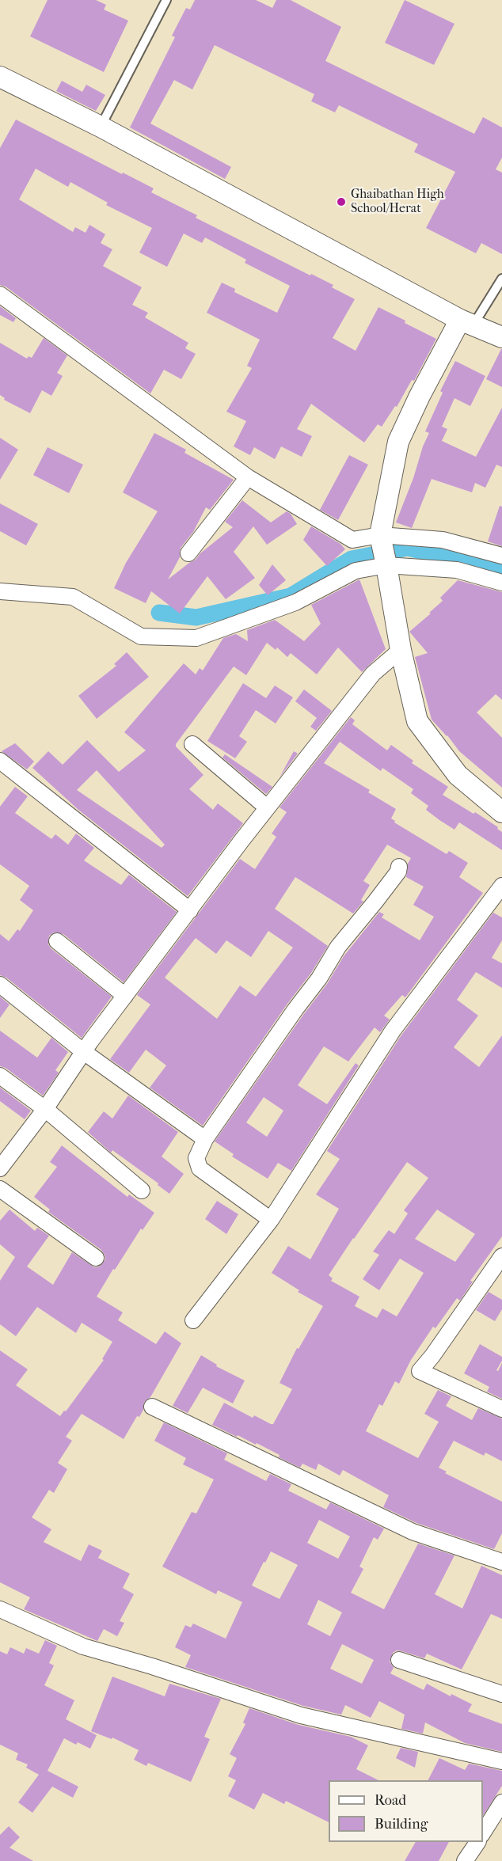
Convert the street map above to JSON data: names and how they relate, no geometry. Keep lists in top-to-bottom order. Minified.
{"places":["Ghaibathan High School/Herat"],"legend":["Road","Building"]}
